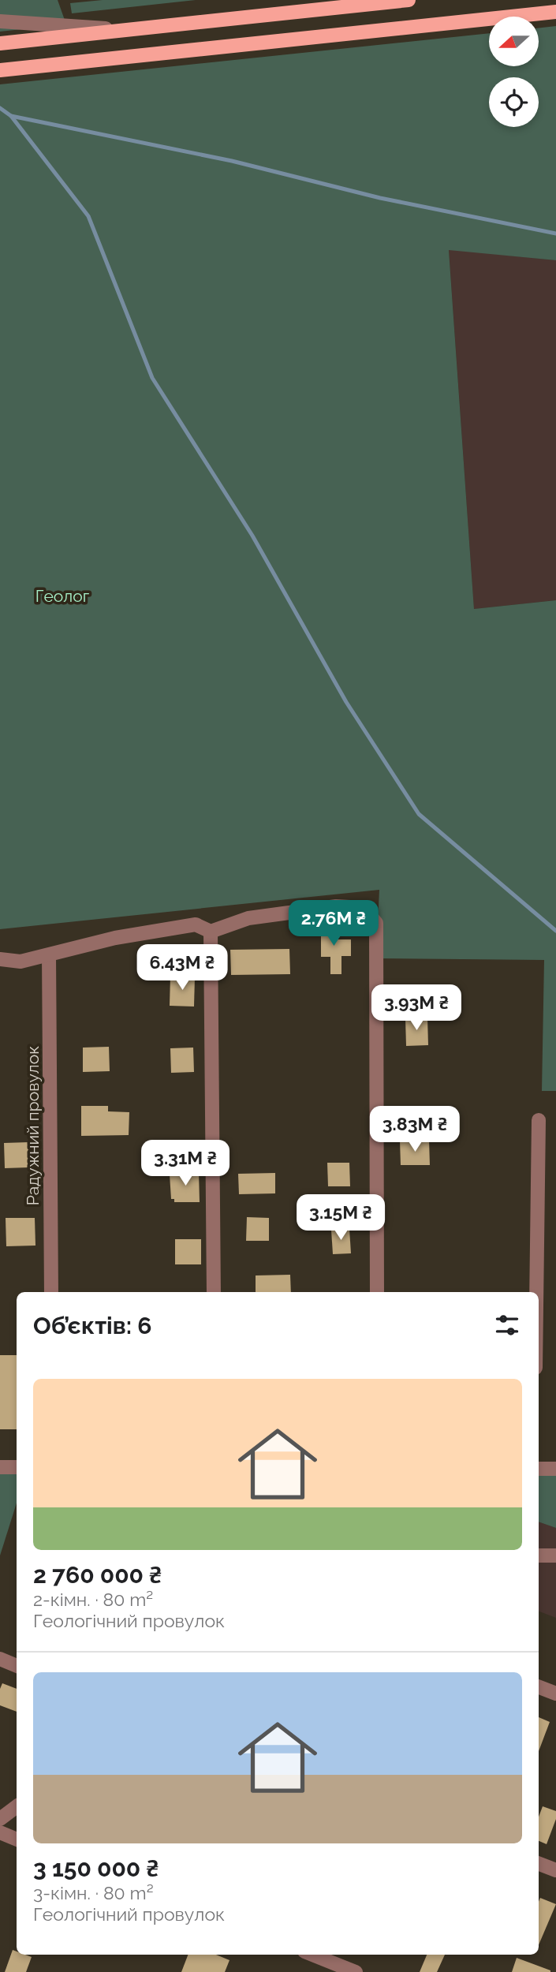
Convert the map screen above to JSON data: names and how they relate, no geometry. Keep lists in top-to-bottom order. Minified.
{"streets":{"street":["Радужний провулок"]},"parks":["Геолог"],"north":"left","page":{"price":["2.76M ₴","6.43M ₴","3.93M ₴","3.83M ₴","3.31M ₴","3.15M ₴"],"heading":"Об’єктів: 6","list":[{"name":"2 760 000 ₴","note":"2-кімн. · 80 m² · Геологічний провулок"},{"name":"3 150 000 ₴","note":"3-кімн. · 80 m² · Геологічний провулок"}]}}
